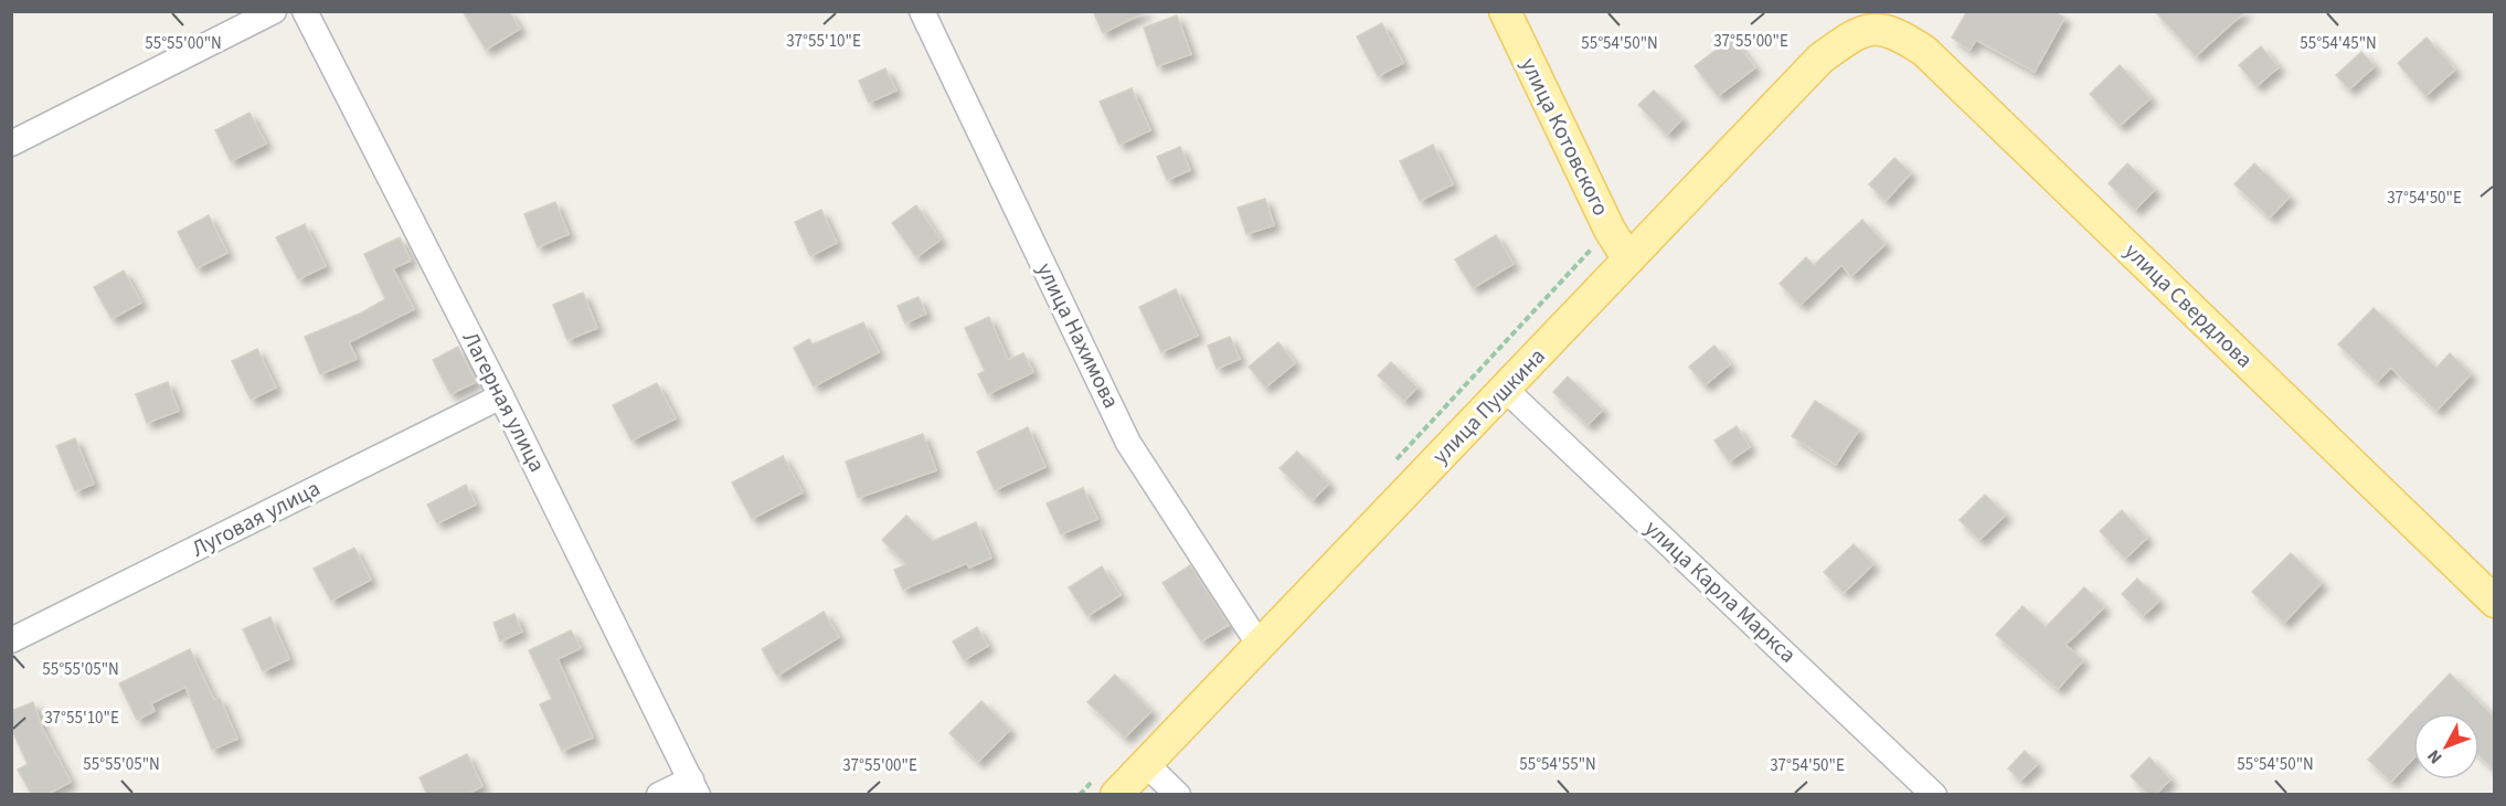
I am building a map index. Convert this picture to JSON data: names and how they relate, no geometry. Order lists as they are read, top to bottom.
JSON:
{
  "streets": {
    "main road": ["улица Котовского", "улица Свердлова", "улица Пушкина"],
    "street": [
      "улица Нахимова",
      "Лагерная улица",
      "Луговая улица",
      "улица Карла Маркса"
    ]
  },
  "crossings": [
    ["улица Котовского", "улица Пушкина"],
    ["улица Свердлова", "улица Пушкина"],
    ["улица Нахимова", "улица Пушкина"],
    ["Лагерная улица", "Луговая улица"],
    ["улица Пушкина", "улица Карла Маркса"]
  ],
  "north": "bottom left",
  "coordinates": [
    "37°55'10\"E",
    "37°55'00\"E",
    "55°55'00\"N",
    "55°54'50\"N",
    "55°54'45\"N",
    "37°54'50\"E",
    "55°55'05\"N",
    "55°54'55\"N"
  ]
}
